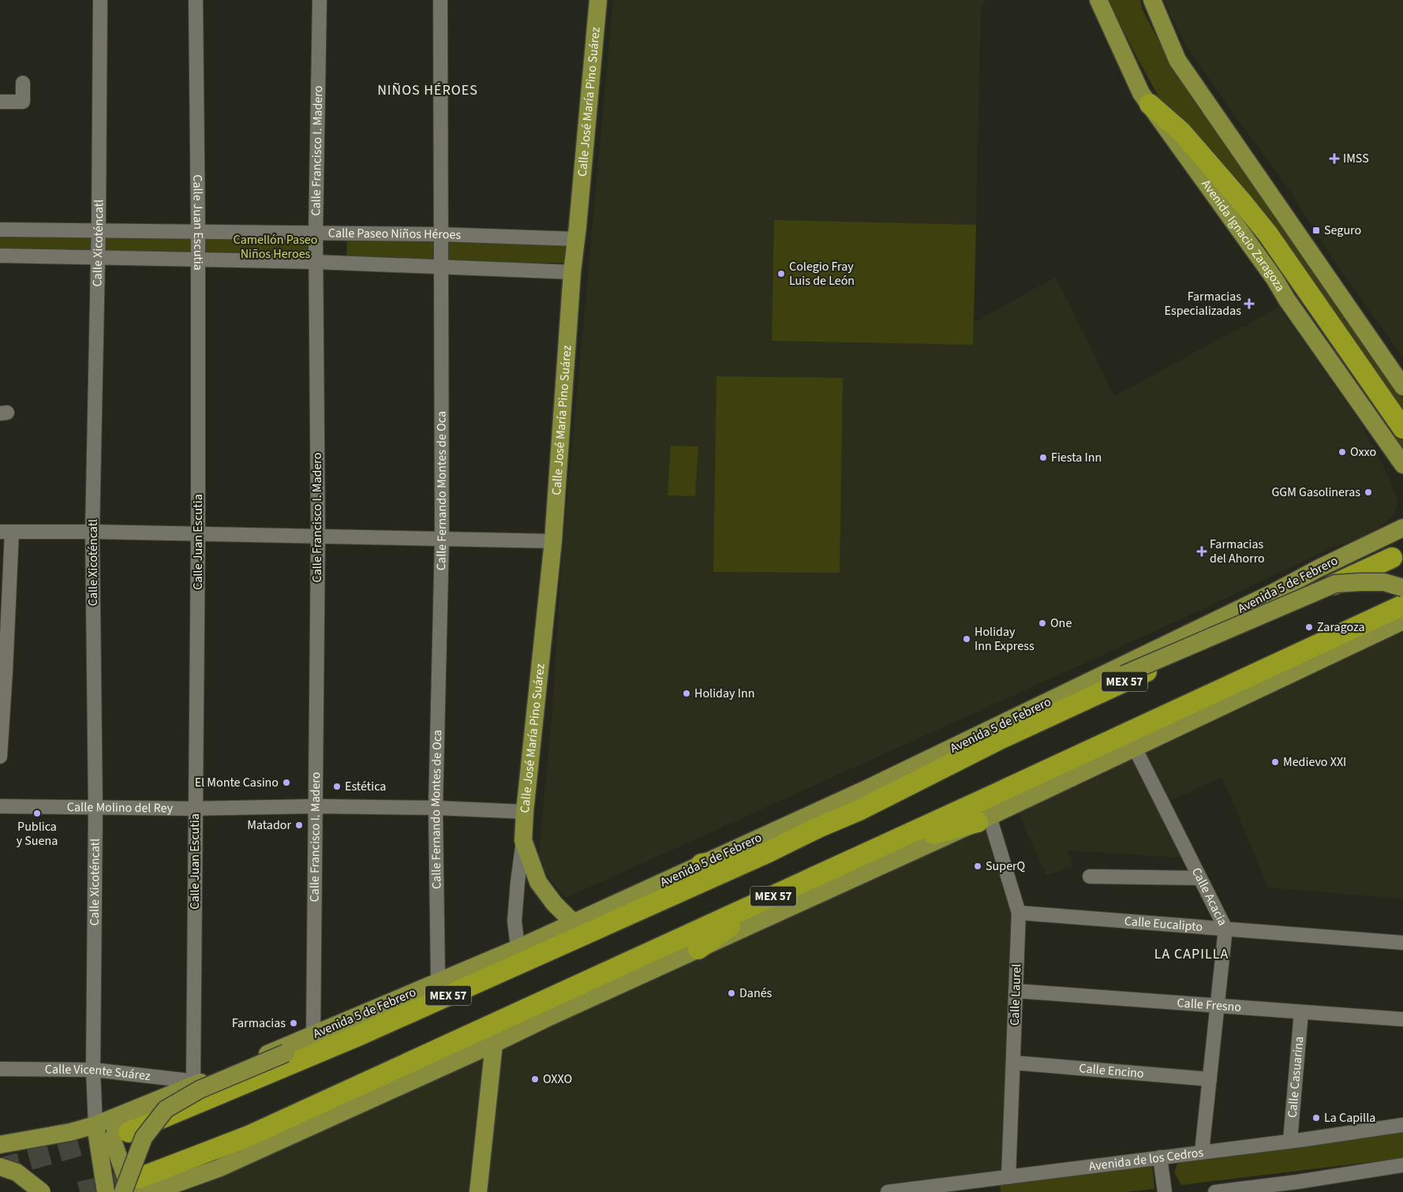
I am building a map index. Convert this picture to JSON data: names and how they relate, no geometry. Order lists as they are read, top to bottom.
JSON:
{
  "streets": {
    "highway": ["Avenida 5 de Febrero", "MEX 57"],
    "main road": ["Calle José María Pino Suárez", "Avenida Ignacio Zaragoza"],
    "street": [
      "Calle Francisco I. Madero",
      "Calle Juan Escutia",
      "Calle Paseo Niños Héroes",
      "Calle Xicoténcatl",
      "Calle Fernando Montes de Oca",
      "Calle Molino del Rey",
      "Calle Acacia",
      "Calle Eucalipto",
      "Calle Laurel",
      "Calle Fresno",
      "Calle Encino",
      "Calle Vicente Suárez",
      "Calle Casuarina",
      "Avenida de los Cedros"
    ]
  },
  "crossings": [
    ["Calle José María Pino Suárez", "Calle Paseo Niños Héroes"],
    ["Calle José María Pino Suárez", "Avenida 5 de Febrero"],
    ["Calle José María Pino Suárez", "Calle Molino del Rey"],
    ["Calle Francisco I. Madero", "Calle Paseo Niños Héroes"],
    ["Calle Francisco I. Madero", "Avenida 5 de Febrero"],
    ["Calle Francisco I. Madero", "Calle Molino del Rey"],
    ["Calle Juan Escutia", "Calle Paseo Niños Héroes"],
    ["Calle Juan Escutia", "Avenida 5 de Febrero"],
    ["Calle Juan Escutia", "Calle Molino del Rey"],
    ["Calle Juan Escutia", "Calle Vicente Suárez"],
    ["Calle Paseo Niños Héroes", "Calle Xicoténcatl"],
    ["Calle Paseo Niños Héroes", "Calle Fernando Montes de Oca"],
    ["Calle Xicoténcatl", "Avenida 5 de Febrero"],
    ["Calle Xicoténcatl", "Calle Molino del Rey"],
    ["Calle Xicoténcatl", "Calle Vicente Suárez"],
    ["Calle Fernando Montes de Oca", "Avenida 5 de Febrero"],
    ["Calle Fernando Montes de Oca", "Calle Molino del Rey"],
    ["Avenida 5 de Febrero", "Calle Vicente Suárez"],
    ["Calle Acacia", "Calle Eucalipto"],
    ["Calle Acacia", "Calle Fresno"],
    ["Calle Acacia", "Calle Encino"],
    ["Calle Acacia", "Avenida de los Cedros"],
    ["Calle Eucalipto", "Calle Laurel"],
    ["Calle Laurel", "Calle Fresno"],
    ["Calle Laurel", "Calle Encino"],
    ["Calle Laurel", "Avenida de los Cedros"],
    ["Calle Fresno", "Calle Casuarina"],
    ["Calle Casuarina", "Avenida de los Cedros"]
  ],
  "districts": ["NIÑOS HÉROES", "LA CAPILLA"],
  "parks": ["Camellón Paseo Niños Heroes"],
  "places": {
    "health": ["IMSS", "Farmacias Especializadas", "Farmacias del Ahorro"],
    "transit": ["Seguro"],
    "other": [
      "Colegio Fray Luis de León",
      "Oxxo",
      "Fiesta Inn",
      "GGM Gasolineras",
      "One",
      "Zaragoza",
      "Holiday Inn Express",
      "Holiday Inn",
      "Medievo XXI",
      "El Monte Casino",
      "Estética",
      "Publica y Suena",
      "Matador",
      "SuperQ",
      "Danés",
      "Farmacias",
      "OXXO",
      "La Capilla"
    ]
  }
}
